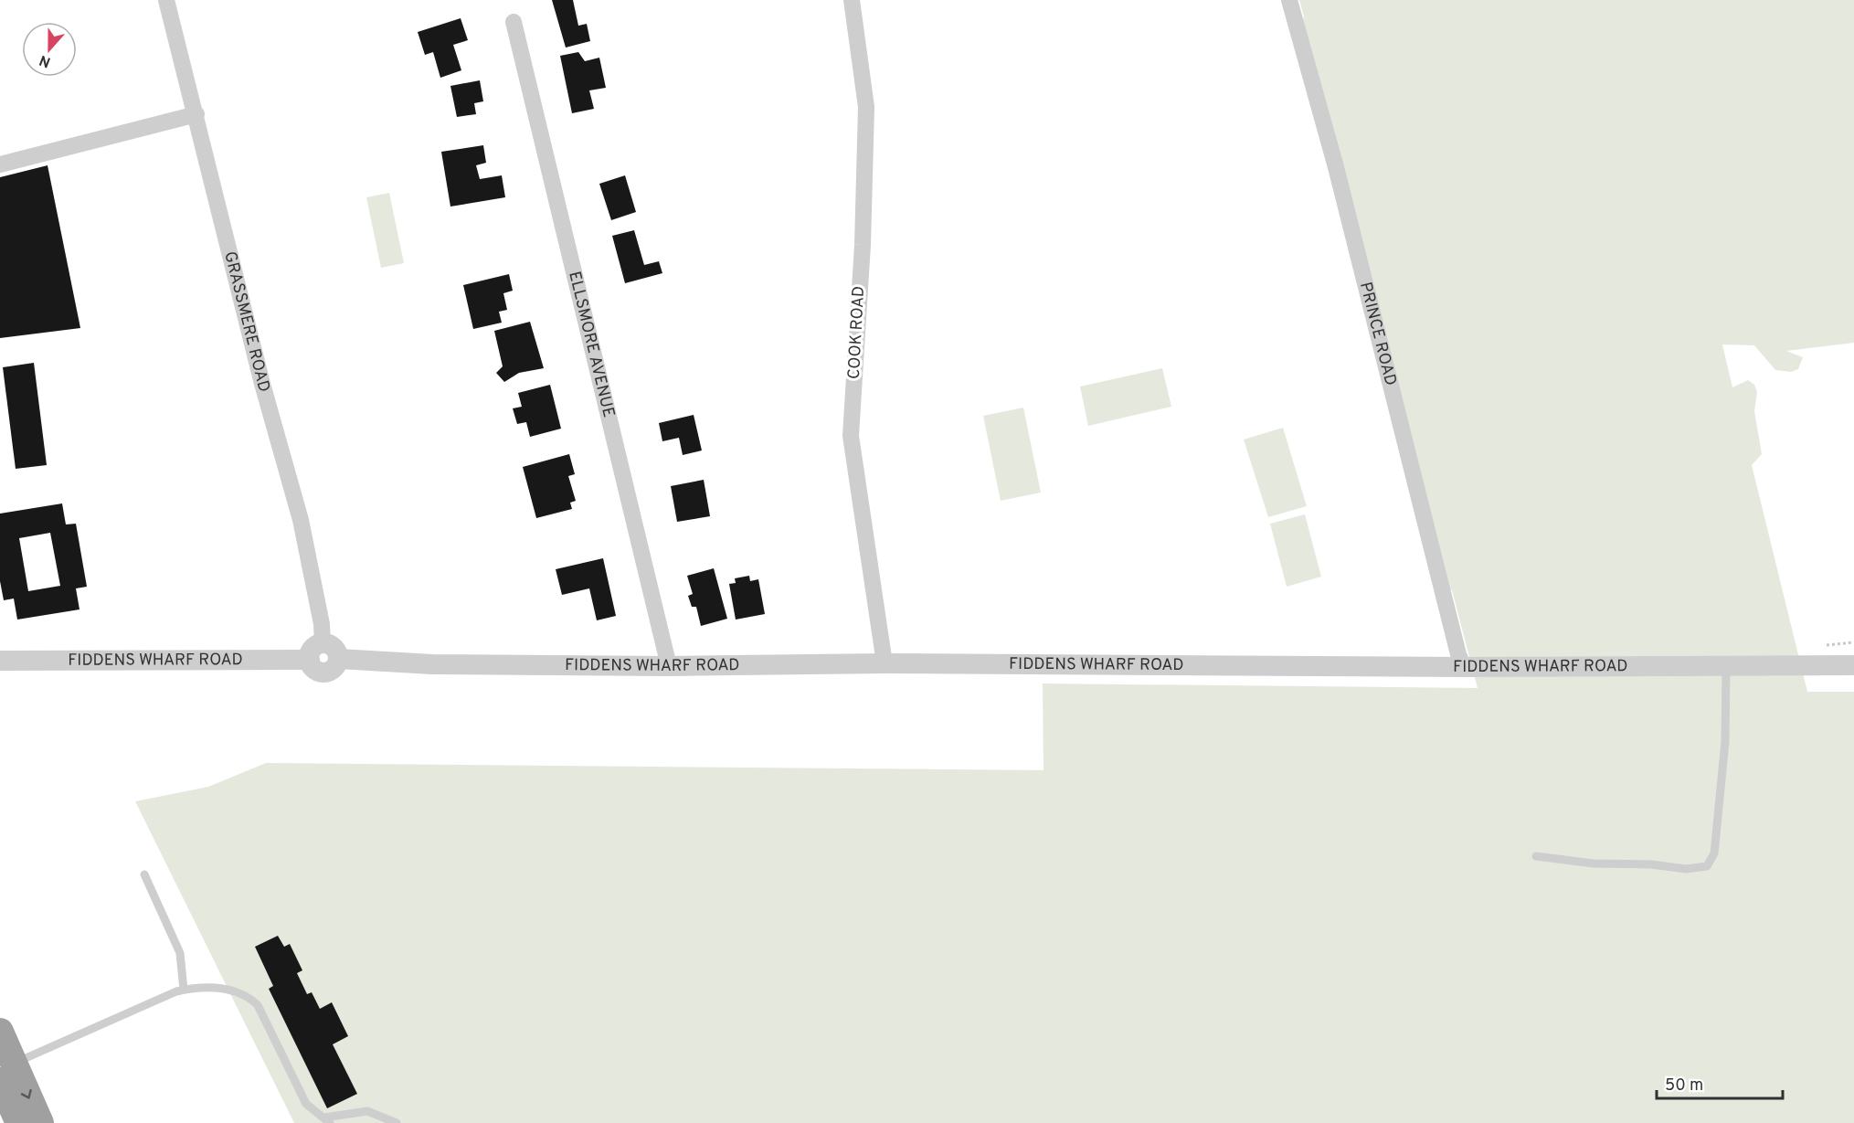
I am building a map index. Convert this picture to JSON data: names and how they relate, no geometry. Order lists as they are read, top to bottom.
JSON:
{
  "streets": {
    "street": [
      "GRASSMERE ROAD",
      "COOK ROAD",
      "PRINCE ROAD",
      "ELLSMORE AVENUE",
      "FIDDENS WHARF ROAD"
    ]
  },
  "crossings": [
    ["GRASSMERE ROAD", "FIDDENS WHARF ROAD"],
    ["COOK ROAD", "FIDDENS WHARF ROAD"],
    ["PRINCE ROAD", "FIDDENS WHARF ROAD"],
    ["ELLSMORE AVENUE", "FIDDENS WHARF ROAD"]
  ],
  "scale_bar": "50 m",
  "north": "bottom"
}
